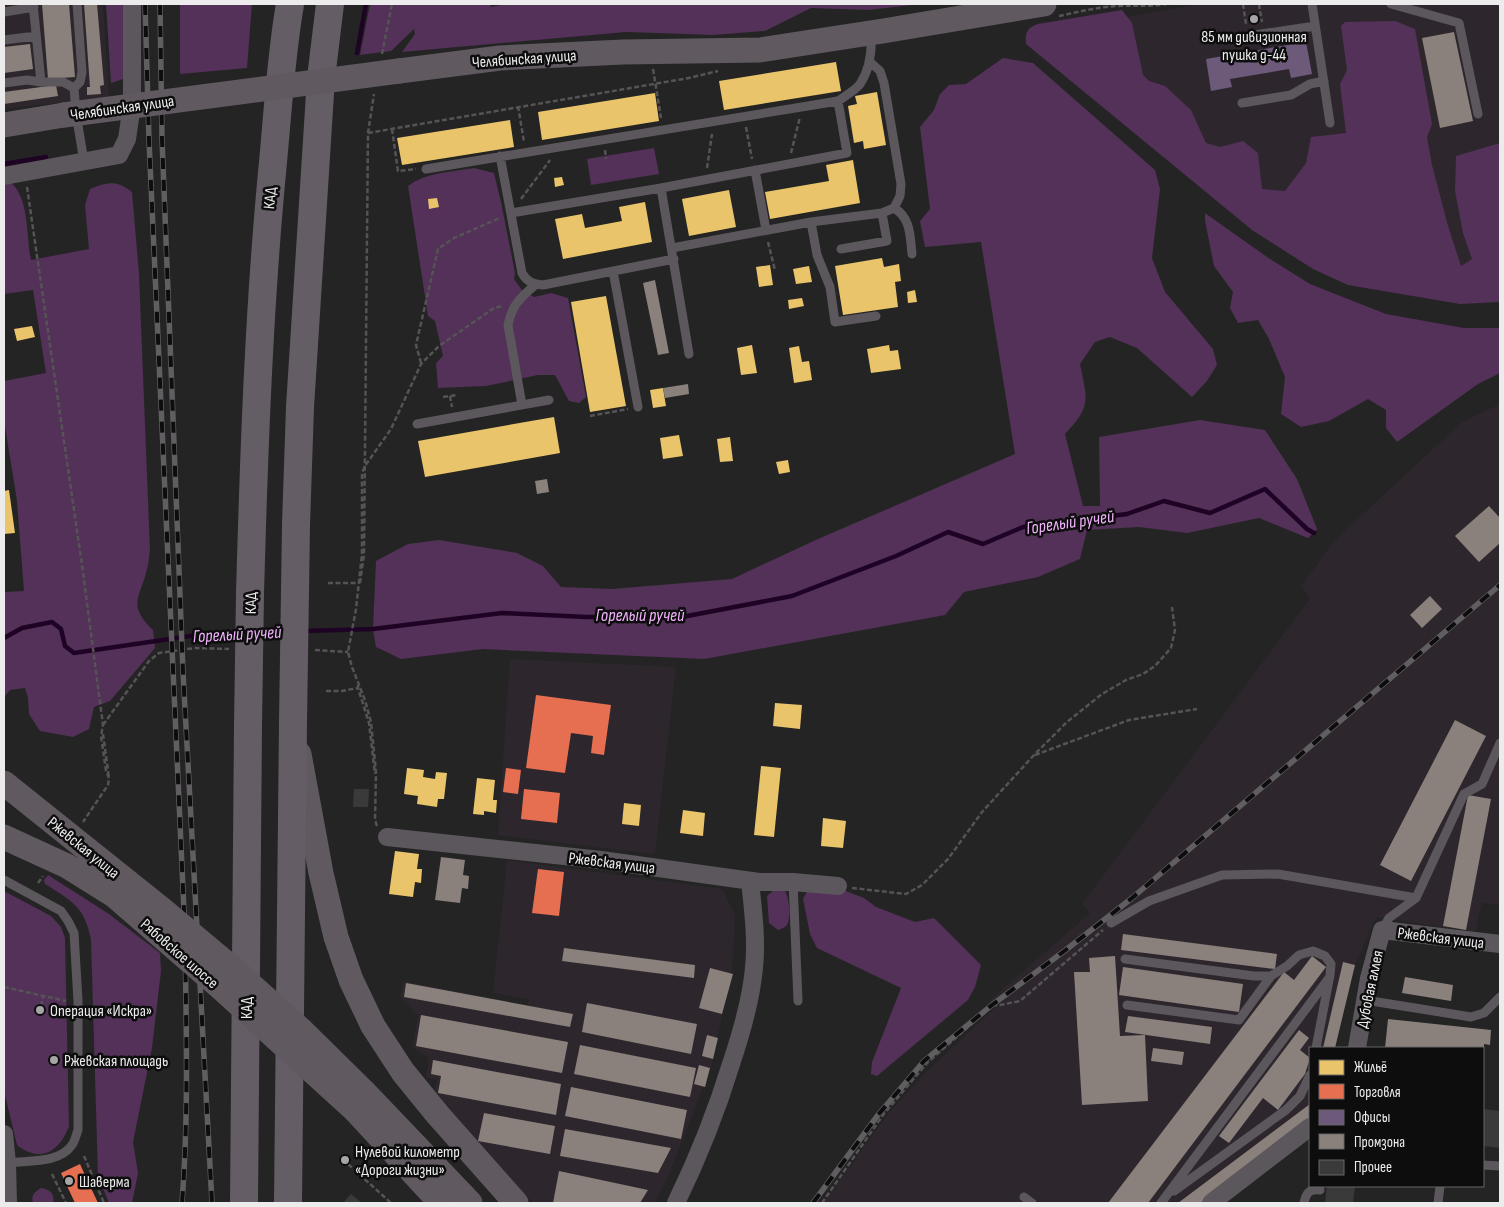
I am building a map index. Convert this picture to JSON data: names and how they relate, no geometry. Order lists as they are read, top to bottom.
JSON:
{
  "streets": {
    "highway": ["КАД"],
    "main road": ["Челябинская улица", "Ржевская улица", "Рябовское шоссе"],
    "street": ["Дубовая аллея"]
  },
  "crossings": [
    ["Ржевская улица", "Рябовское шоссе"],
    ["Ржевская улица", "Дубовая аллея"]
  ],
  "water": ["Горелый ручей"],
  "places": [
    "85 мм дивизионная пушка д-44",
    "Операция «Искра»",
    "Ржевская площадь",
    "Нулевой километр «Дороги жизни»",
    "Шаверма"
  ],
  "legend": [
    "Жильё",
    "Торговля",
    "Офисы",
    "Промзона",
    "Прочее"
  ]
}
